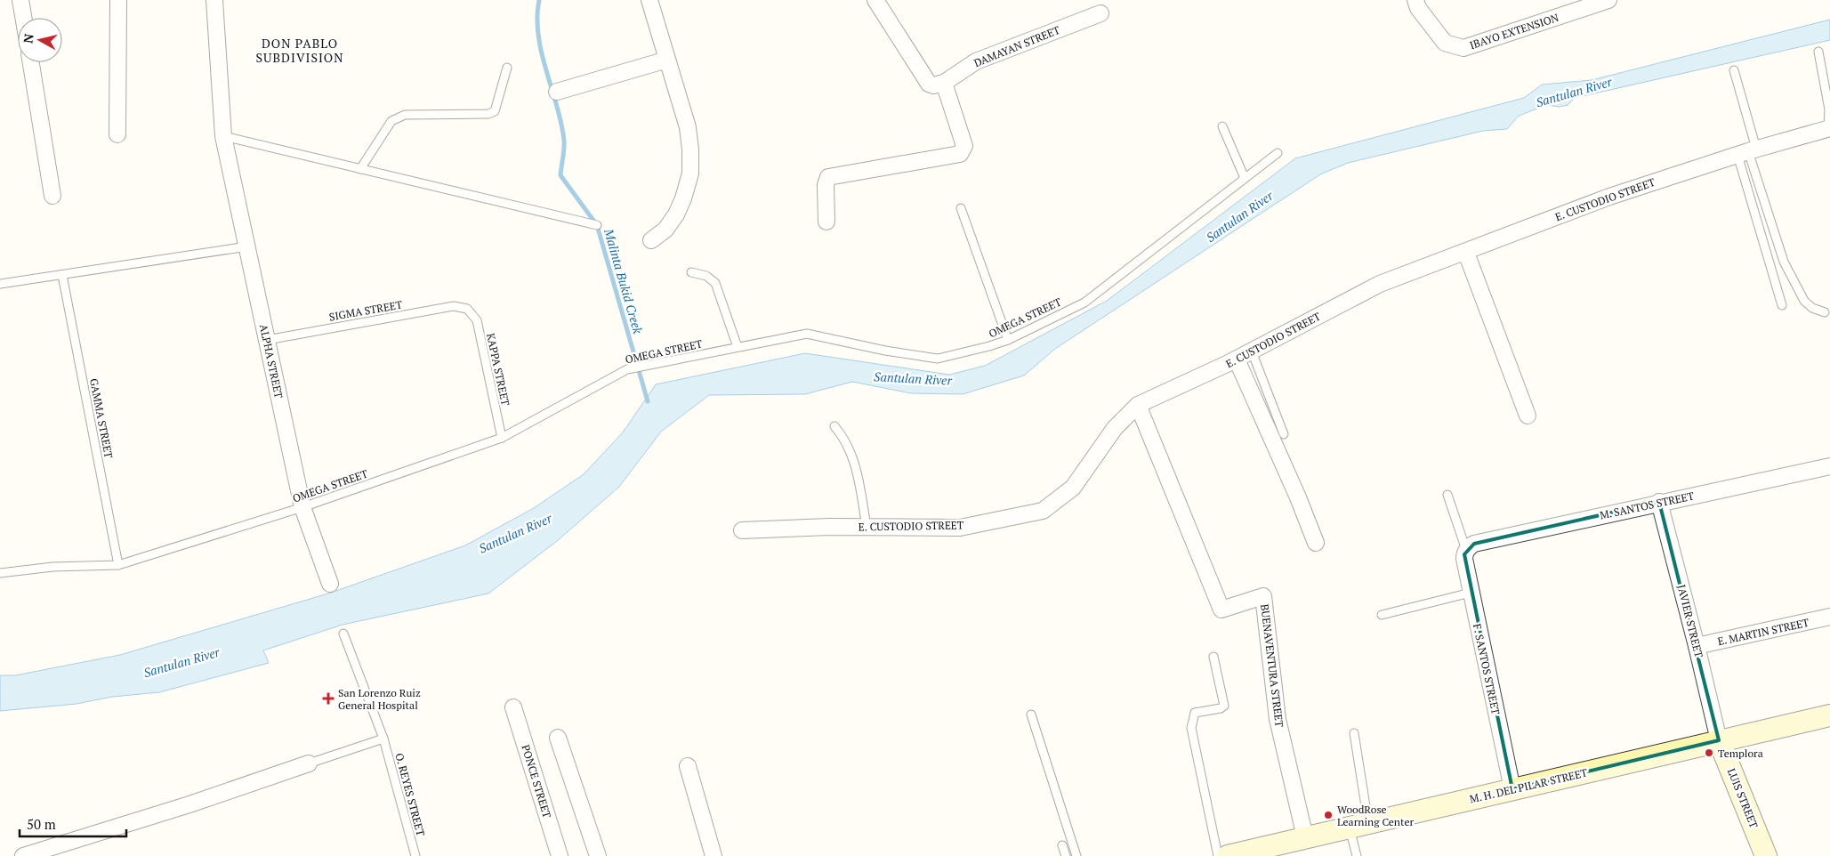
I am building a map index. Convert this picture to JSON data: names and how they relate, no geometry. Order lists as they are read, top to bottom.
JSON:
{
  "streets": {
    "main road": ["M. H. DEL PILAR STREET", "LUIS STREET"],
    "street": [
      "IBAYO EXTENSION",
      "DAMAYAN STREET",
      "E. CUSTODIO STREET",
      "ALPHA STREET",
      "M. SANTOS STREET",
      "JAVIER STREET",
      "E. MARTIN STREET",
      "BUENAVENTURA STREET",
      "F. SANTOS STREET",
      "PONCE STREET"
    ],
    "lane": [
      "SIGMA STREET",
      "OMEGA STREET",
      "KAPPA STREET",
      "GAMMA STREET",
      "O. REYES STREET"
    ]
  },
  "crossings": [
    ["E. CUSTODIO STREET", "BUENAVENTURA STREET"],
    ["SIGMA STREET", "ALPHA STREET"],
    ["SIGMA STREET", "KAPPA STREET"],
    ["OMEGA STREET", "ALPHA STREET"],
    ["OMEGA STREET", "KAPPA STREET"],
    ["OMEGA STREET", "GAMMA STREET"],
    ["M. SANTOS STREET", "JAVIER STREET"],
    ["M. SANTOS STREET", "F. SANTOS STREET"],
    ["JAVIER STREET", "E. MARTIN STREET"],
    ["JAVIER STREET", "M. H. DEL PILAR STREET"],
    ["JAVIER STREET", "LUIS STREET"],
    ["BUENAVENTURA STREET", "M. H. DEL PILAR STREET"],
    ["F. SANTOS STREET", "M. H. DEL PILAR STREET"],
    ["M. H. DEL PILAR STREET", "LUIS STREET"]
  ],
  "districts": ["DON PABLO SUBDIVISION"],
  "water": ["Santulan River", "Malinta Bukid Creek"],
  "places": {
    "health": ["San Lorenzo Ruiz General Hospital"],
    "other": ["Templora", "WoodRose Learning Center"]
  },
  "scale_bar": "50 m",
  "north": "left"
}
